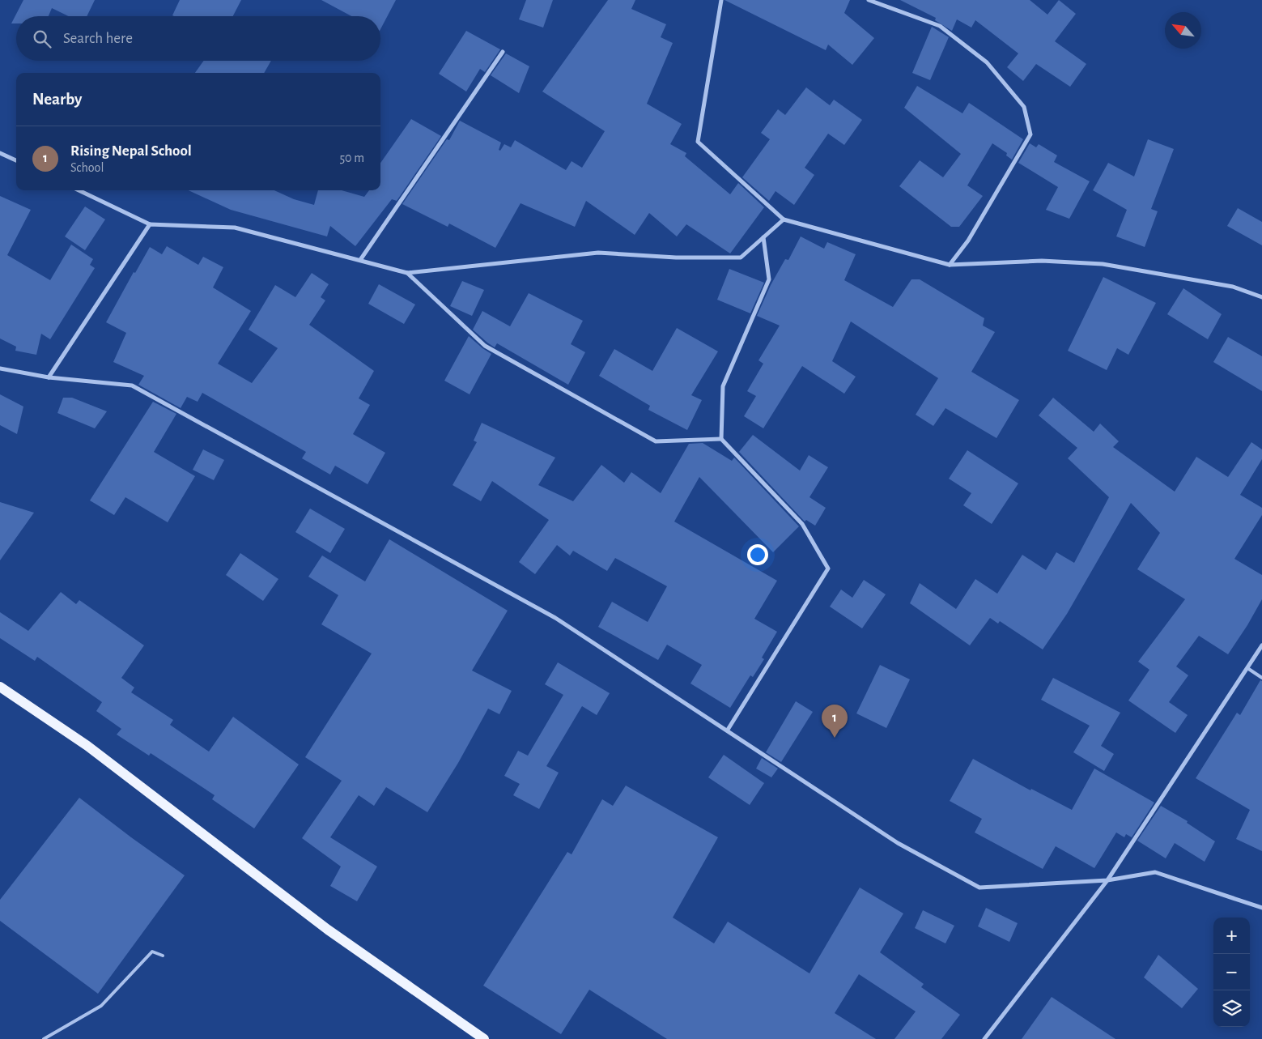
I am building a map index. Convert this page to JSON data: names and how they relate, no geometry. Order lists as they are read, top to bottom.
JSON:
{
  "north": "top left",
  "page": {
    "search": "Search here",
    "heading": "Nearby",
    "list": [
      {
        "mark": "1",
        "name": "Rising Nepal School",
        "note": "School",
        "value": "50 m"
      }
    ],
    "pins": "1",
    "map_buttons": ["+", "−"]
  }
}
